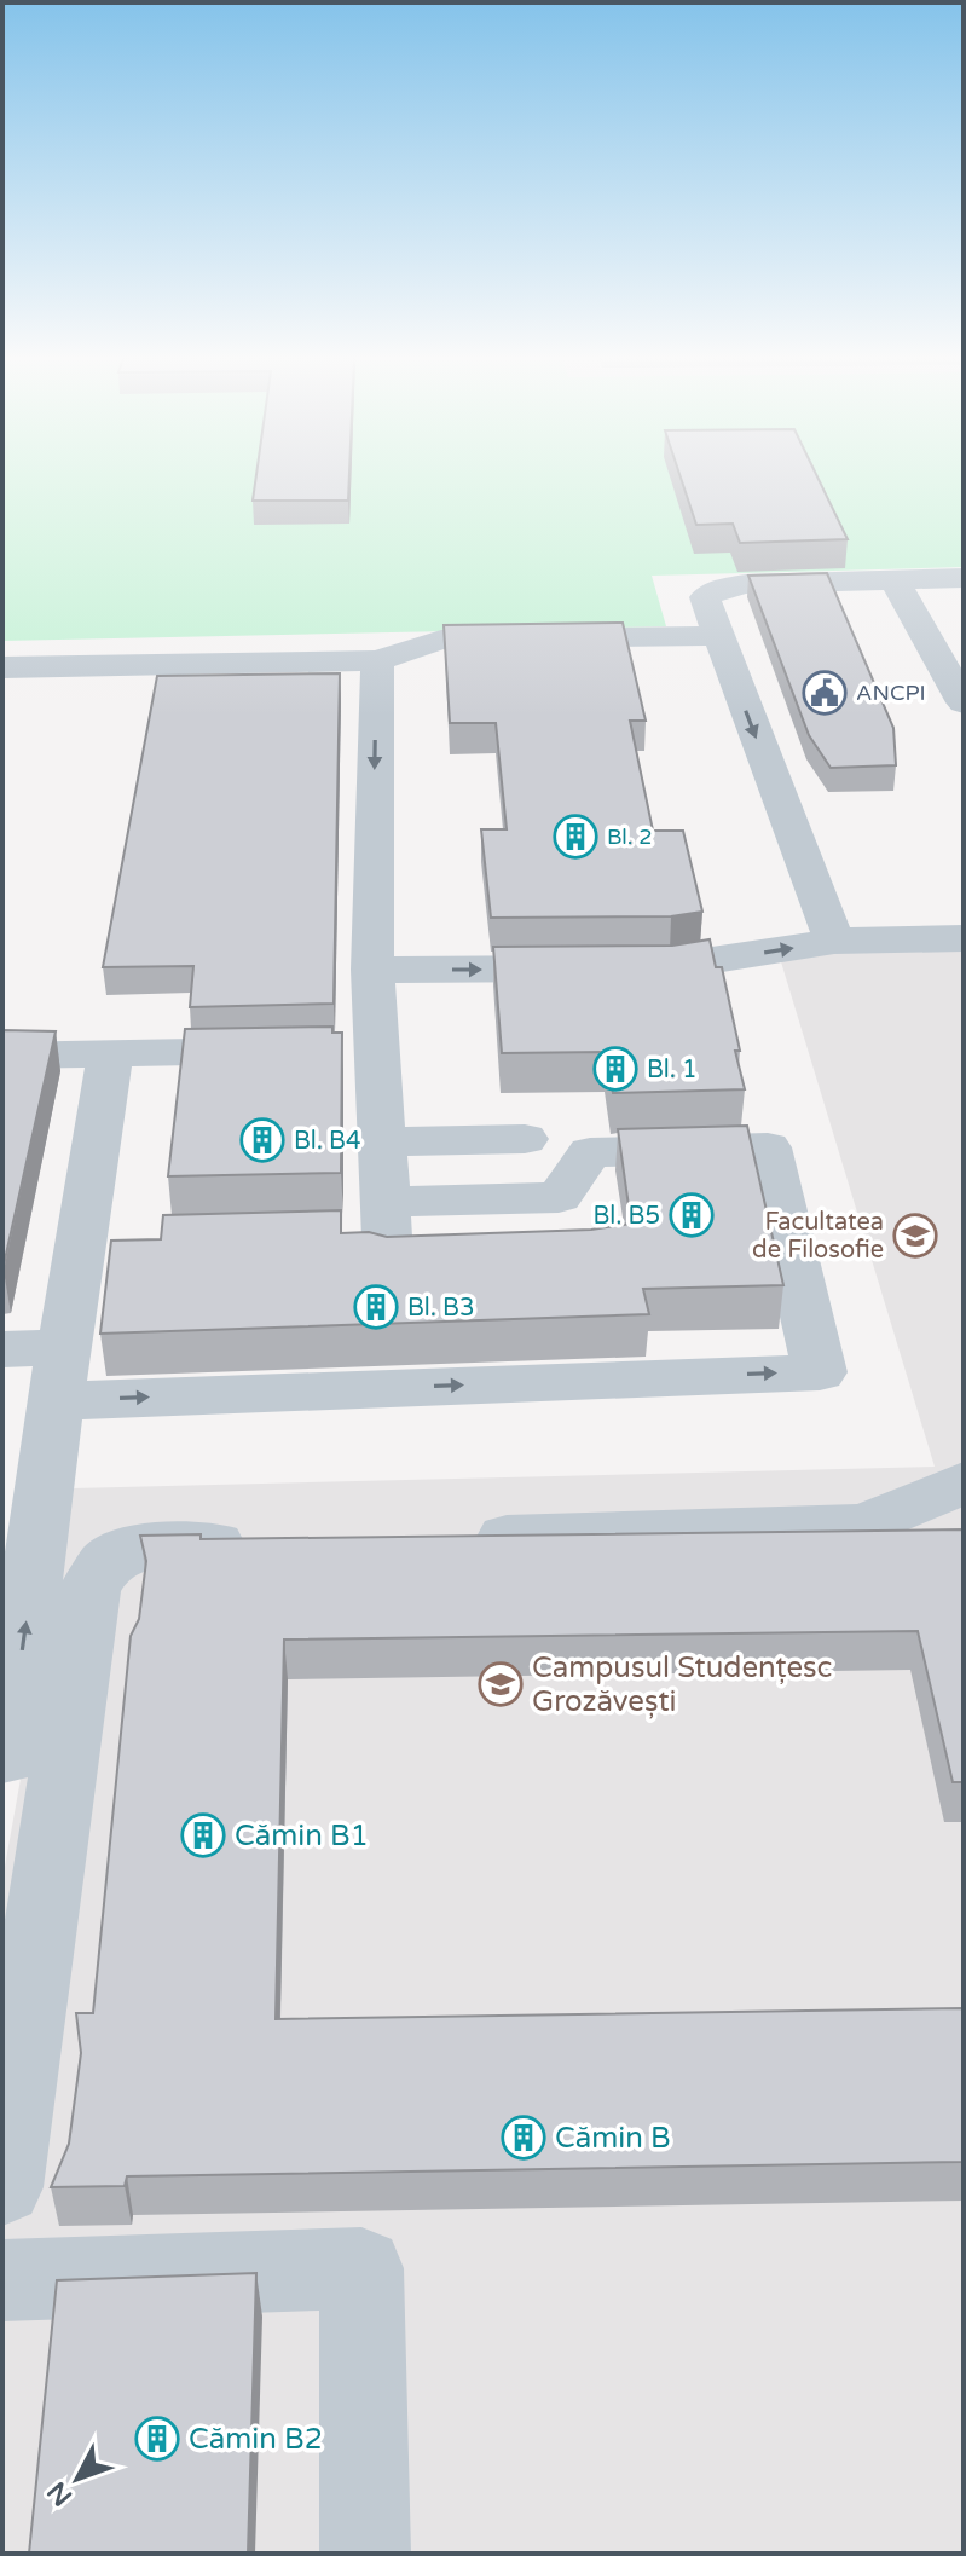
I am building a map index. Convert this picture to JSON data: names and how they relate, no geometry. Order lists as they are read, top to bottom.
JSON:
{
  "places": {
    "public building": ["ANCPI"],
    "building": [
      "Bl. 2",
      "Bl. 1",
      "Bl. B4",
      "Bl. B5",
      "Bl. B3",
      "Cămin B1",
      "Cămin B",
      "Cămin B2"
    ],
    "school or university": ["Facultatea de Filosofie", "Campusul Studențesc Grozăvești"]
  },
  "north": "bottom left"
}
